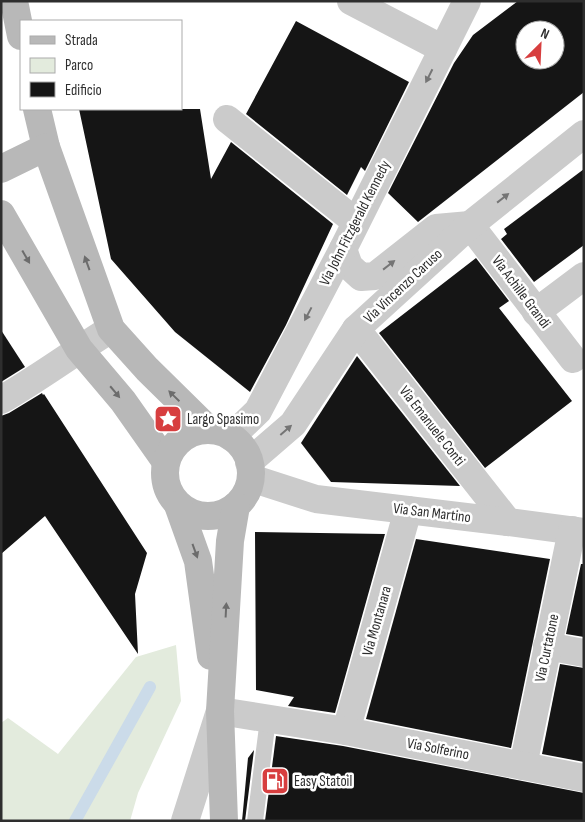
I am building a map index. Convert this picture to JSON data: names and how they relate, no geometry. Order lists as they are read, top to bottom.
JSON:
{
  "streets": {
    "street": [
      "Via John Fitzgerald Kennedy",
      "Via Vincenzo Caruso",
      "Via Achille Grandi",
      "Via Emanuele Conti",
      "Via San Martino",
      "Via Montanara",
      "Via Curtatone",
      "Via Solferino"
    ]
  },
  "crossings": [
    ["Via John Fitzgerald Kennedy", "Via Vincenzo Caruso"],
    ["Via John Fitzgerald Kennedy", "Via San Martino"],
    ["Via Vincenzo Caruso", "Via Achille Grandi"],
    ["Via Vincenzo Caruso", "Via Emanuele Conti"],
    ["Via Vincenzo Caruso", "Via San Martino"],
    ["Via Emanuele Conti", "Via San Martino"],
    ["Via San Martino", "Via Montanara"],
    ["Via San Martino", "Via Curtatone"],
    ["Via Montanara", "Via Solferino"],
    ["Via Curtatone", "Via Solferino"]
  ],
  "one_way": ["Via John Fitzgerald Kennedy", "Via Vincenzo Caruso"],
  "places": {
    "place": ["Largo Spasimo"],
    "fuel station": ["Easy Statoil"]
  },
  "legend": ["Strada", "Parco", "Edificio"],
  "north": "top right"
}
